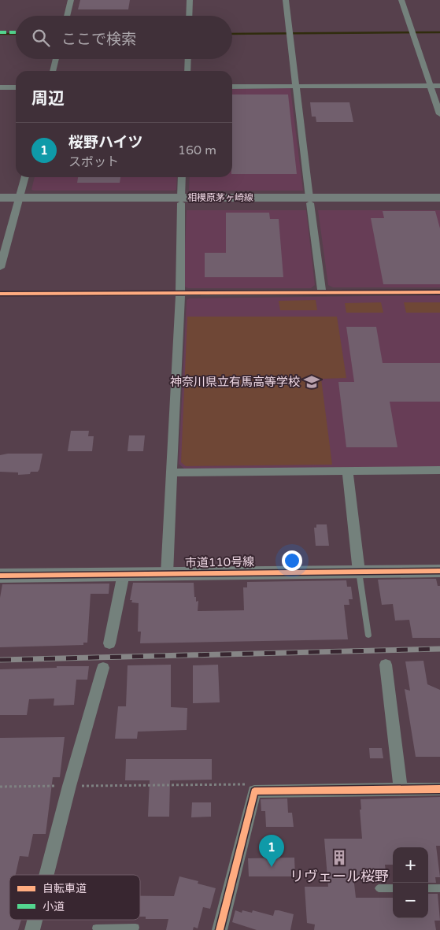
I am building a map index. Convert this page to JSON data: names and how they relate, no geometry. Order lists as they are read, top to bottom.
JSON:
{
  "streets": {
    "main road": ["相模原茅ヶ崎線"],
    "street": ["市道110号線"]
  },
  "places": {
    "school or university": ["神奈川県立有馬高等学校"],
    "building": ["リヴェール桜野"]
  },
  "legend": ["自転車道", "小道"],
  "page": {
    "search": "ここで検索",
    "heading": "周辺",
    "list": [
      {
        "mark": "1",
        "name": "桜野ハイツ",
        "note": "スポット",
        "value": "160 m"
      }
    ],
    "pins": "1",
    "map_buttons": ["+", "−"]
  }
}
